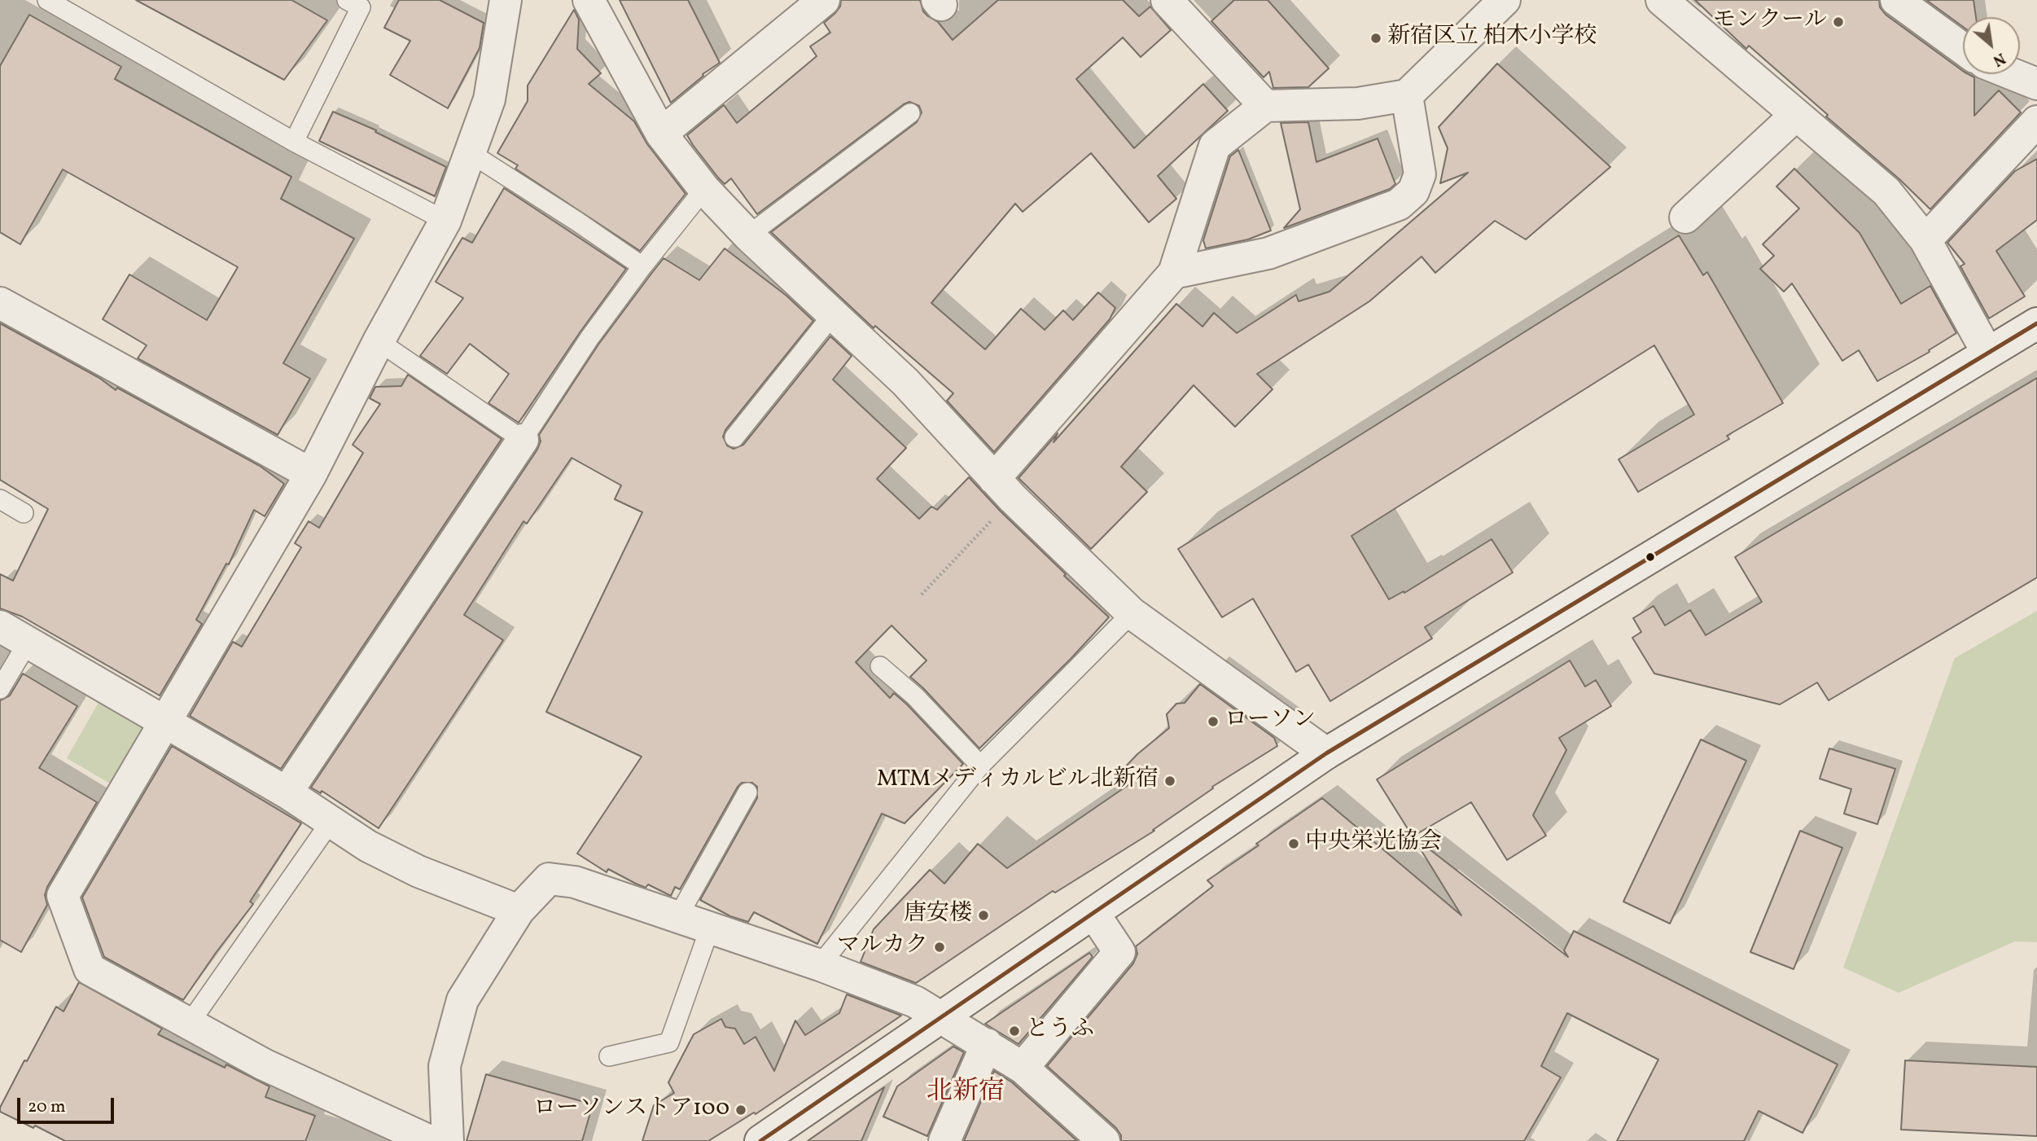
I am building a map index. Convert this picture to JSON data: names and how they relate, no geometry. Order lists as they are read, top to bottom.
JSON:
{
  "districts": ["北新宿"],
  "places": [
    "モンクール",
    "新宿区立 柏木小学校",
    "ローソン",
    "MTMメディカルビル北新宿",
    "中央栄光協会",
    "唐安楼",
    "マルカク",
    "とうふ",
    "ローソンストア100"
  ],
  "scale_bar": "20 m",
  "north": "bottom right"
}
